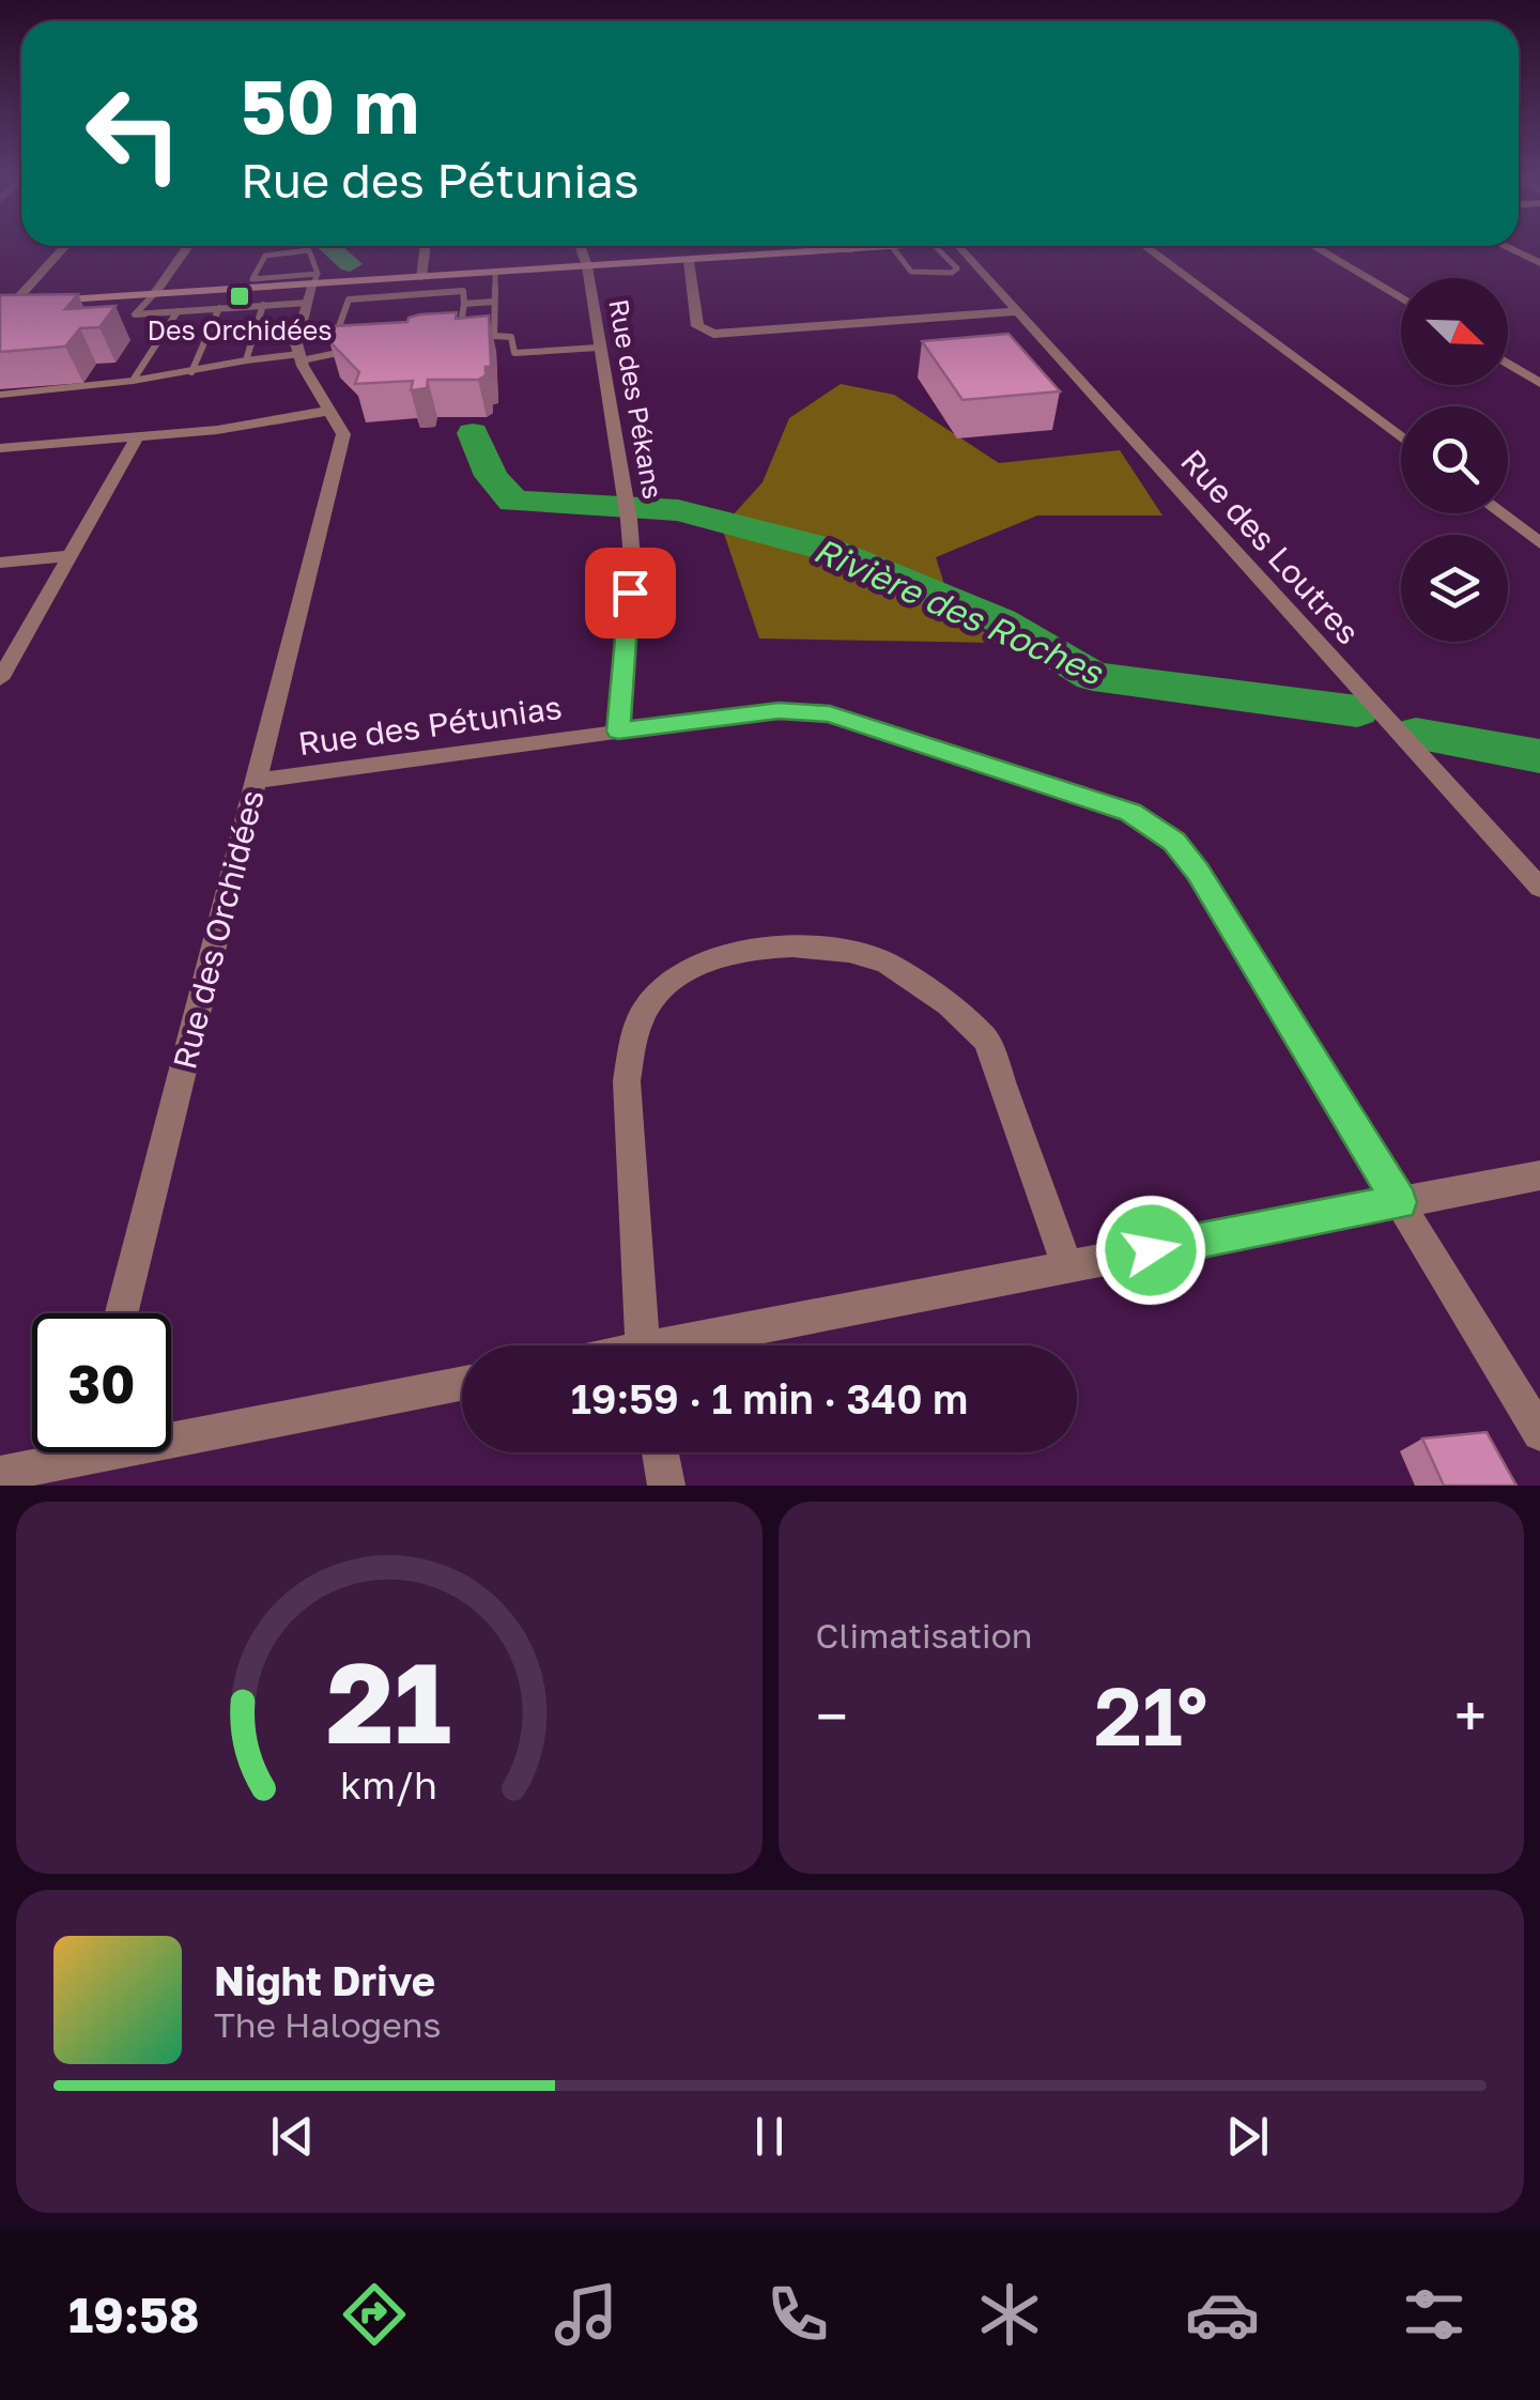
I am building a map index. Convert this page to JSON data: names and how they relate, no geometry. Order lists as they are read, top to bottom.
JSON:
{
  "streets": {
    "street": [
      "Rue des Pékans",
      "Rue des Loutres",
      "Rue des Pétunias",
      "Rue des Orchidées"
    ]
  },
  "crossings": [
    ["Rue des Pékans", "Rue des Pétunias"],
    ["Rue des Pétunias", "Rue des Orchidées"]
  ],
  "water": ["Rivière des Roches"],
  "places": {
    "transit": ["Des Orchidées"]
  },
  "north": "bottom right",
  "page": {
    "turn": ["50 m", "Rue des Pétunias"],
    "limit": "30",
    "trip": "19:59 · 1 min · 340 m",
    "tile": "Climatisation",
    "heat": ["−", "21°", "+"],
    "song": ["Night Drive", "The Halogens"],
    "tabs": "19:58",
    "gauge": ["21", "km/h"]
  }
}
